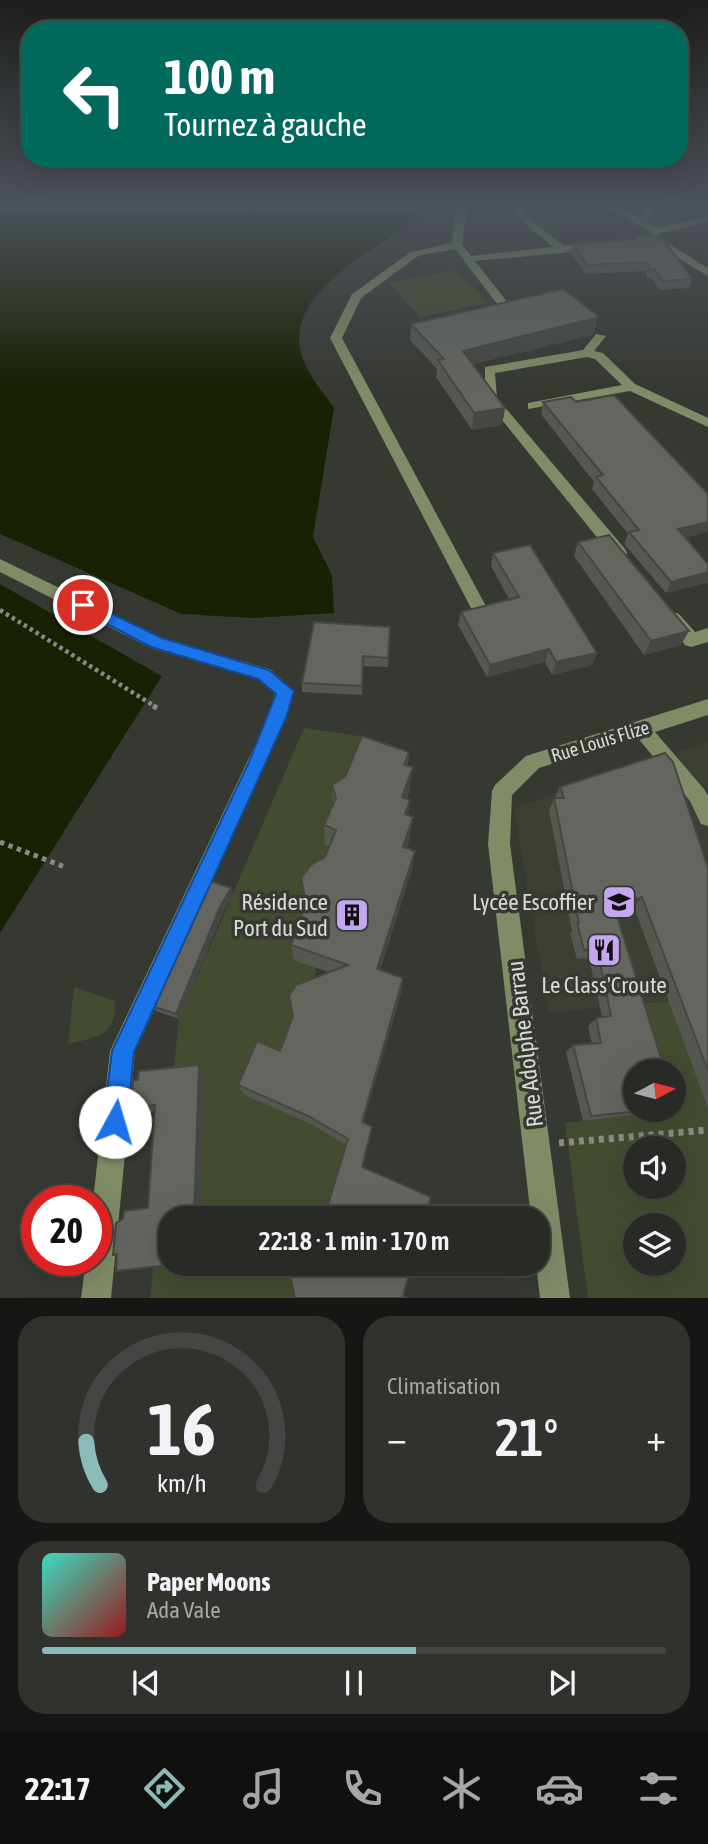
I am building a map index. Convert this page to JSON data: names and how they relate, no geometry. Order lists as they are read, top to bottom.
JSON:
{
  "streets": {
    "street": ["Rue Louis Flize", "Rue Adolphe Barrau"]
  },
  "crossings": [
    ["Rue Louis Flize", "Rue Adolphe Barrau"]
  ],
  "places": {
    "school or university": ["Lycée Escoffier"],
    "building": ["Résidence Port du Sud"],
    "restaurant": ["Le Class'Croute"]
  },
  "north": "right",
  "page": {
    "turn": ["100 m", "Tournez à gauche"],
    "limit": "20",
    "trip": "22:18 · 1 min · 170 m",
    "tile": "Climatisation",
    "heat": ["−", "21°", "+"],
    "song": ["Paper Moons", "Ada Vale"],
    "tabs": "22:17",
    "gauge": ["16", "km/h"]
  }
}
